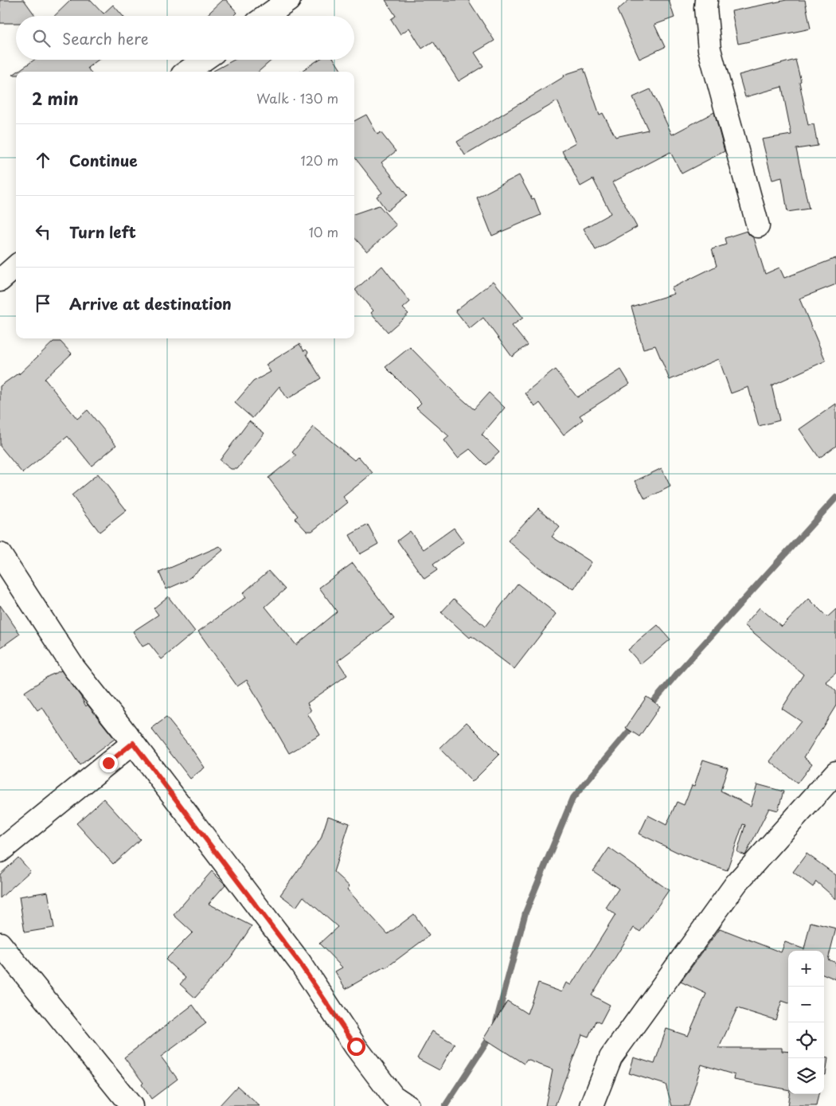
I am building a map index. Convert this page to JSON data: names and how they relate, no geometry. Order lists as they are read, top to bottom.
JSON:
{
  "page": {
    "search": "Search here",
    "heading": ["2 min", "Walk · 130 m"],
    "list": [
      ["Continue", "120 m"],
      ["Turn left", "10 m"],
      "Arrive at destination"
    ],
    "map_buttons": ["+", "−"]
  }
}
